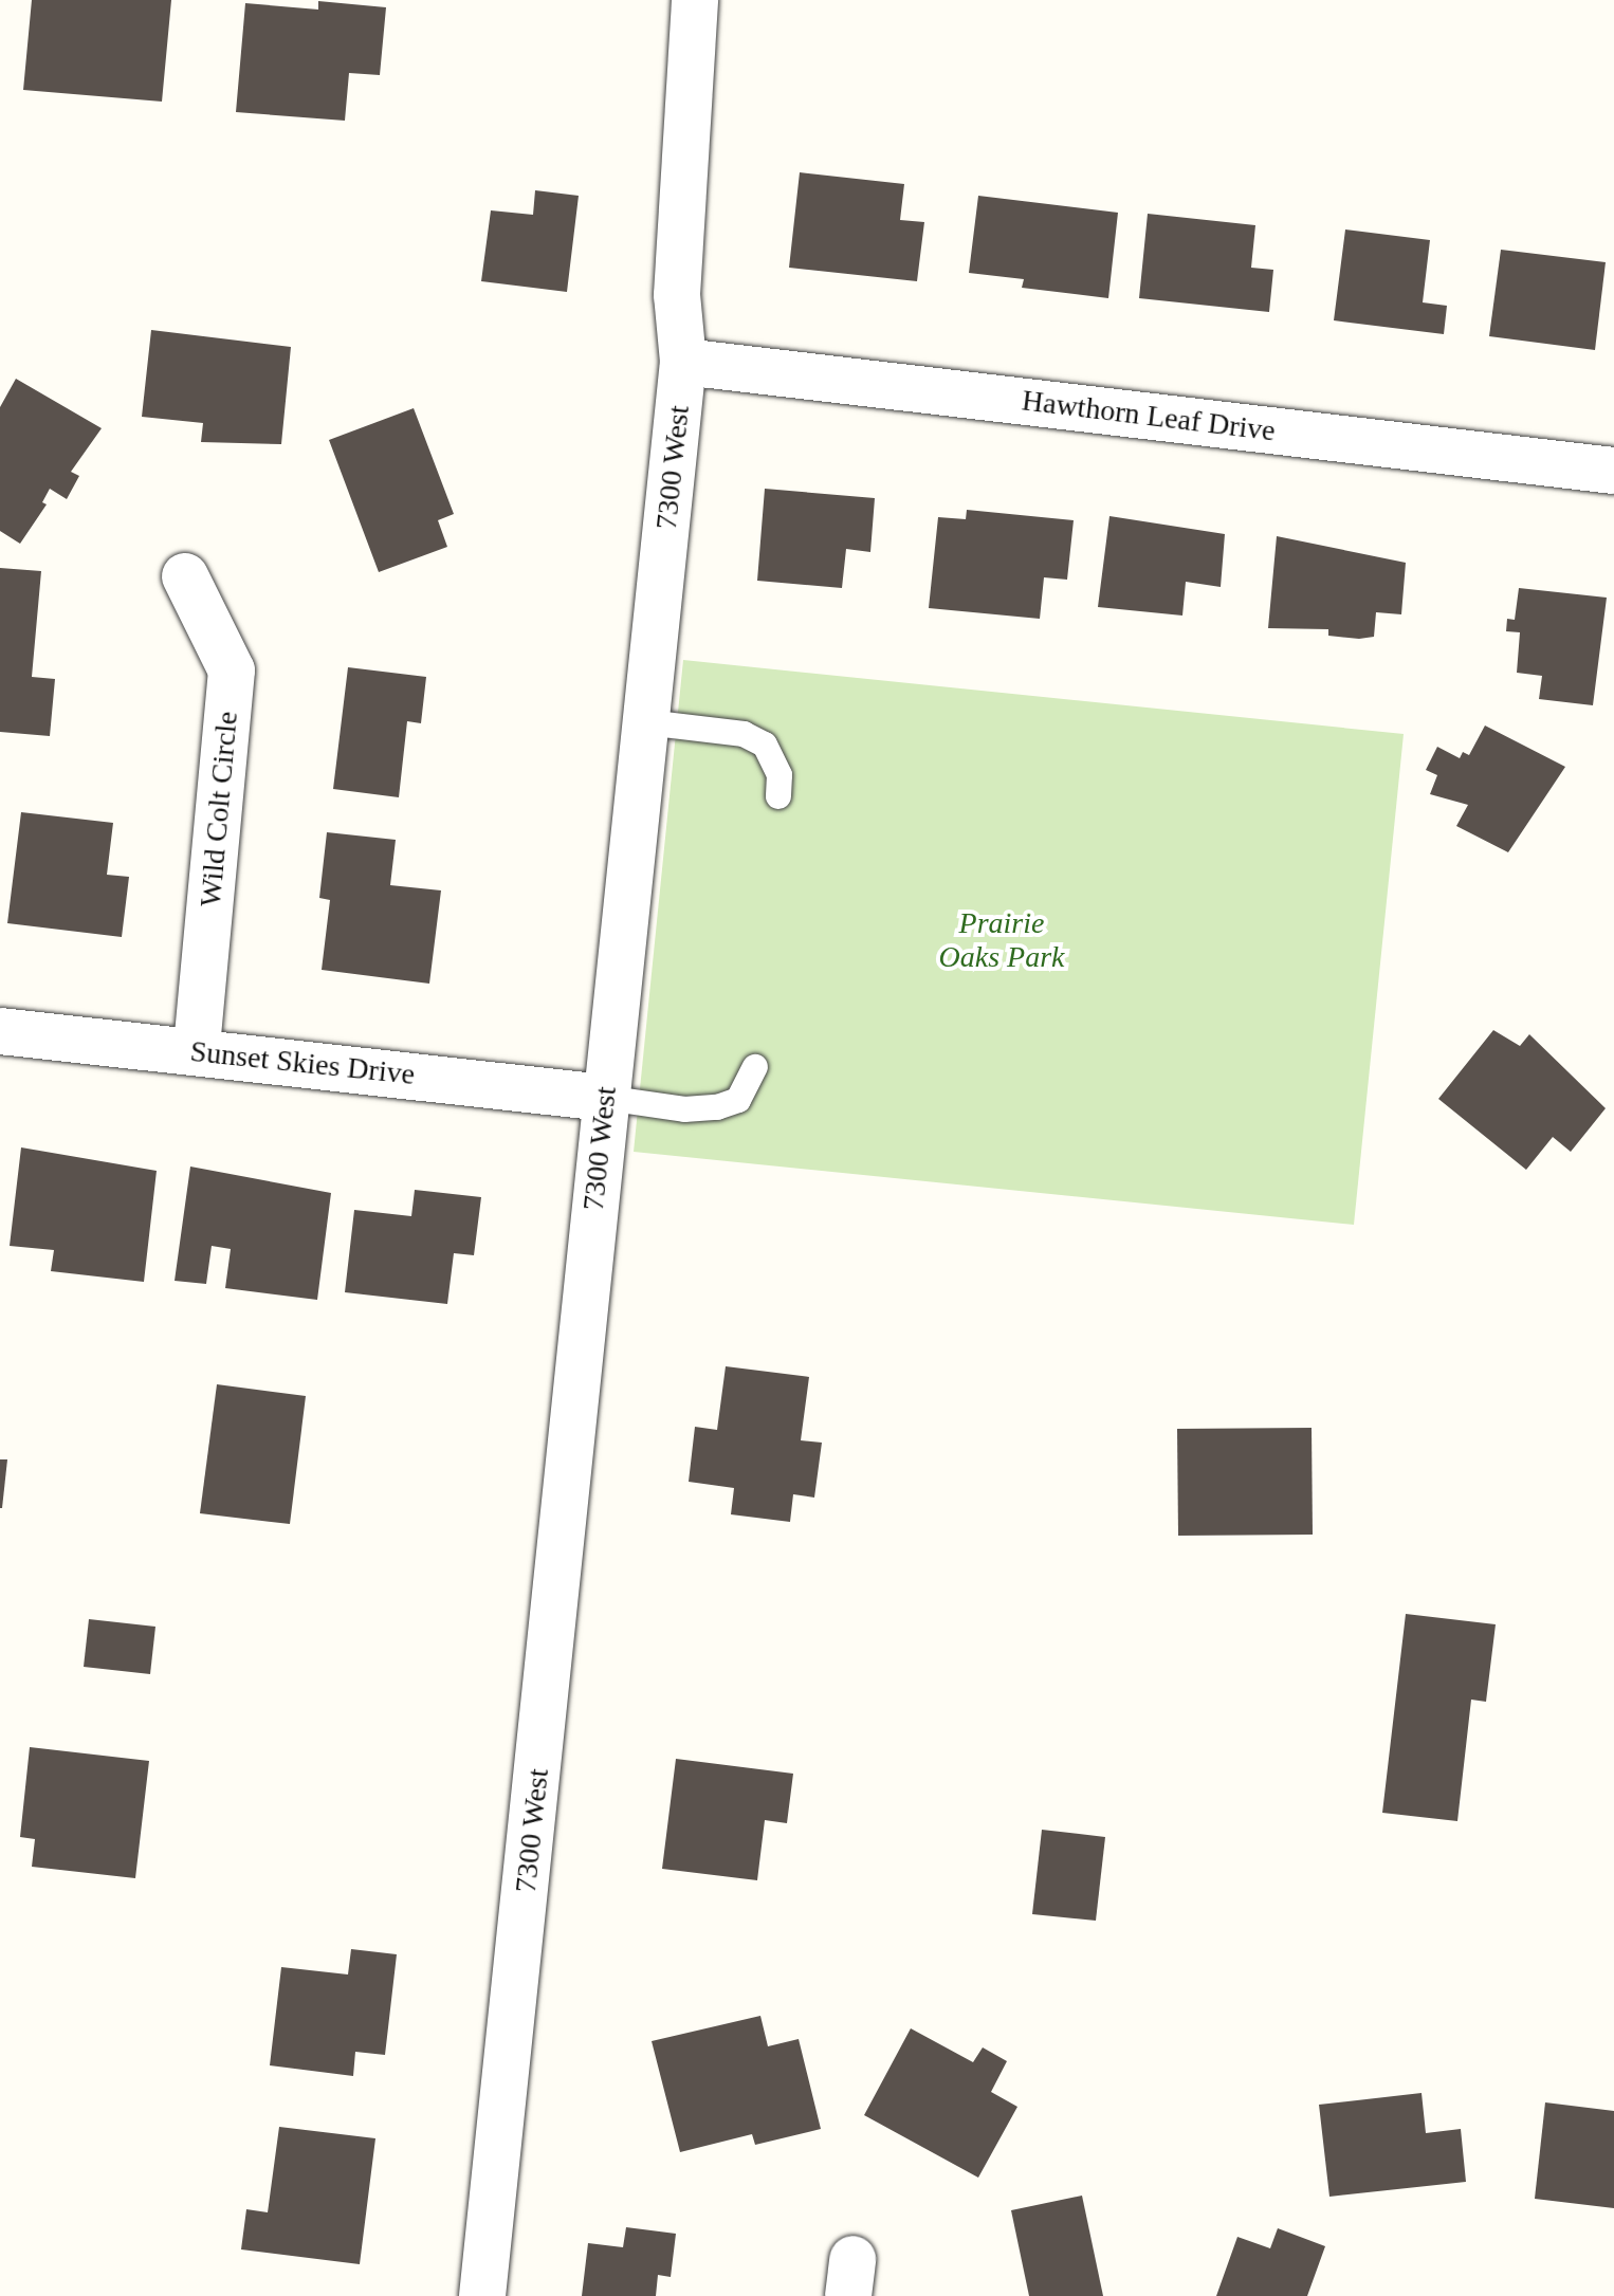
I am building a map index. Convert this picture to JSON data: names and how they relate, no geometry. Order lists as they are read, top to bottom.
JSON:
{
  "streets": {
    "street": [
      "Hawthorn Leaf Drive",
      "7300 West",
      "Wild Colt Circle",
      "Sunset Skies Drive"
    ]
  },
  "crossings": [
    ["Hawthorn Leaf Drive", "7300 West"],
    ["7300 West", "Sunset Skies Drive"],
    ["Wild Colt Circle", "Sunset Skies Drive"]
  ],
  "parks": ["Prairie Oaks Park"]
}
